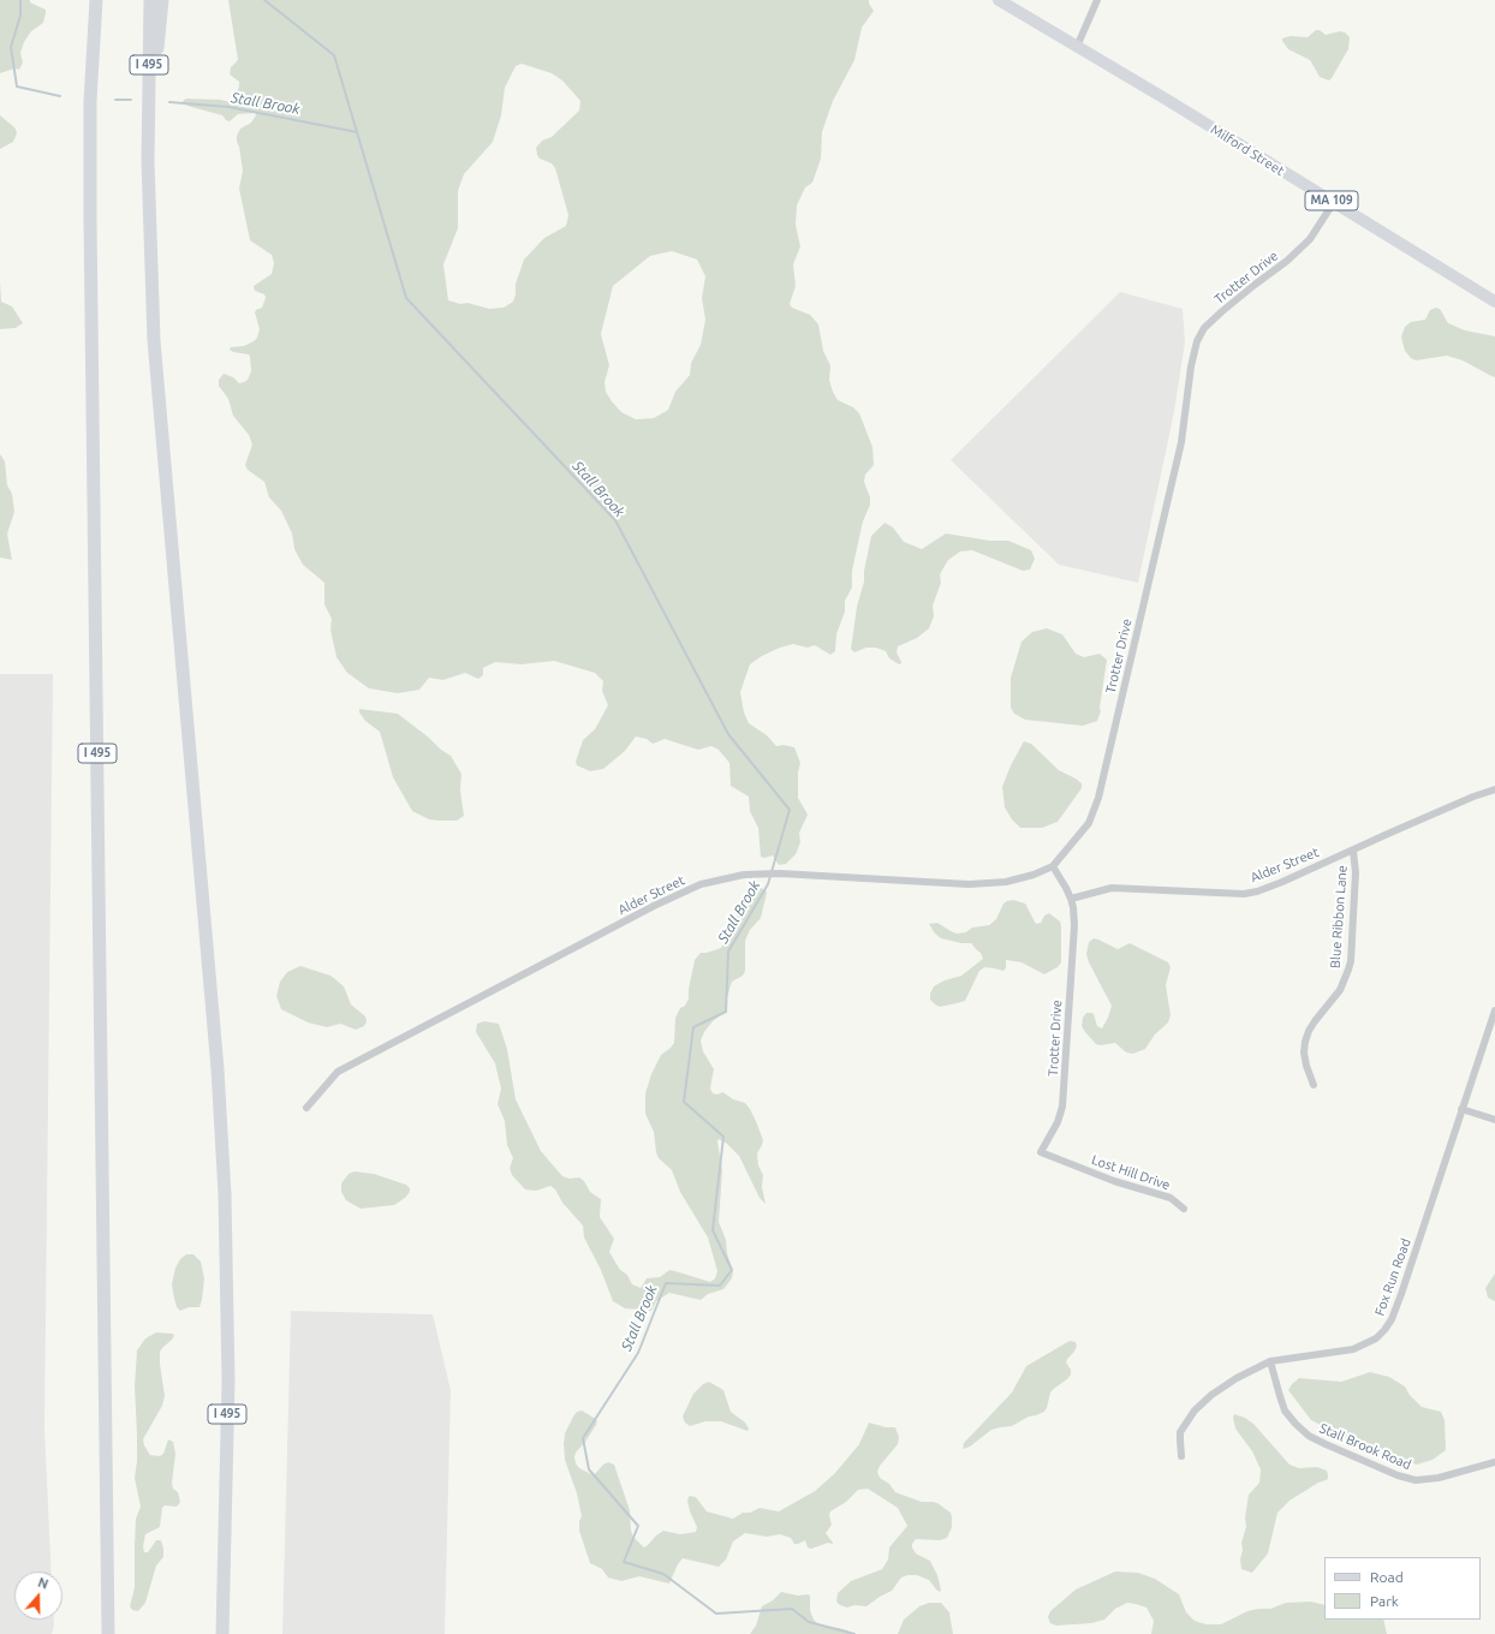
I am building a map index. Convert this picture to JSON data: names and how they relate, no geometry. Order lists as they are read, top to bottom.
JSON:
{
  "streets": {
    "highway": ["I 495"],
    "main road": ["Milford Street", "MA 109"],
    "street": [
      "Trotter Drive",
      "Alder Street",
      "Blue Ribbon Lane",
      "Lost Hill Drive",
      "Fox Run Road",
      "Stall Brook Road"
    ]
  },
  "crossings": [
    ["Milford Street", "Trotter Drive"],
    ["Trotter Drive", "Alder Street"],
    ["Trotter Drive", "Lost Hill Drive"],
    ["Alder Street", "Blue Ribbon Lane"],
    ["Fox Run Road", "Stall Brook Road"]
  ],
  "water": ["Stall Brook"],
  "legend": ["Road", "Park"],
  "north": "top"
}
